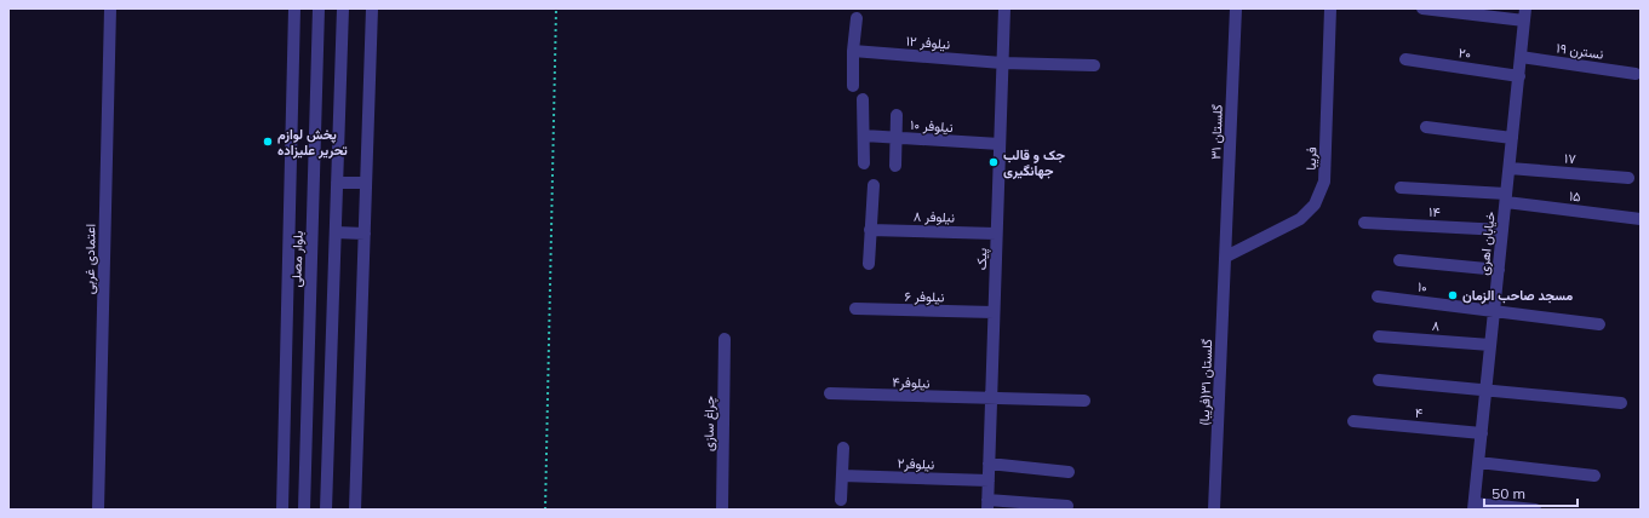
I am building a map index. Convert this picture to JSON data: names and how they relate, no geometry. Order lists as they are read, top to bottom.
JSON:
{
  "streets": {
    "street": [
      "نیلوفر ۱۲",
      "نسترن ۱۹",
      "۲۰",
      "نیلوفر ۱۰",
      "گلستان ۳۱",
      "فریبا",
      "۱۷",
      "۱۵",
      "۱۴",
      "نیلوفر ۸",
      "خیابان اهری",
      "اعتمادی غربی",
      "بلوار مصلی",
      "پیک",
      "۱۰",
      "نیلوفر ۶",
      "۸",
      "نیلوفر۴",
      "گلستان ۳۱(فریبا)",
      "۴",
      "چراغ سازی",
      "نیلوفر۲"
    ]
  },
  "crossings": [
    ["نیلوفر ۱۲", "پیک"],
    ["نسترن ۱۹", "خیابان اهری"],
    ["۲۰", "خیابان اهری"],
    ["نیلوفر ۱۰", "پیک"],
    ["گلستان ۳۱", "فریبا"],
    ["گلستان ۳۱", "گلستان ۳۱(فریبا)"],
    ["فریبا", "گلستان ۳۱(فریبا)"],
    ["۱۷", "خیابان اهری"],
    ["۱۵", "خیابان اهری"],
    ["۱۴", "خیابان اهری"],
    ["نیلوفر ۸", "پیک"],
    ["خیابان اهری", "۱۰"],
    ["خیابان اهری", "۸"],
    ["خیابان اهری", "۴"],
    ["پیک", "نیلوفر ۶"],
    ["پیک", "نیلوفر۴"],
    ["پیک", "نیلوفر۲"]
  ],
  "places": ["پخش لوازم تحریر علیزاده", "جک و قالب جهانگیری", "مسجد صاحب الزمان"],
  "scale_bar": "50 m"
}
